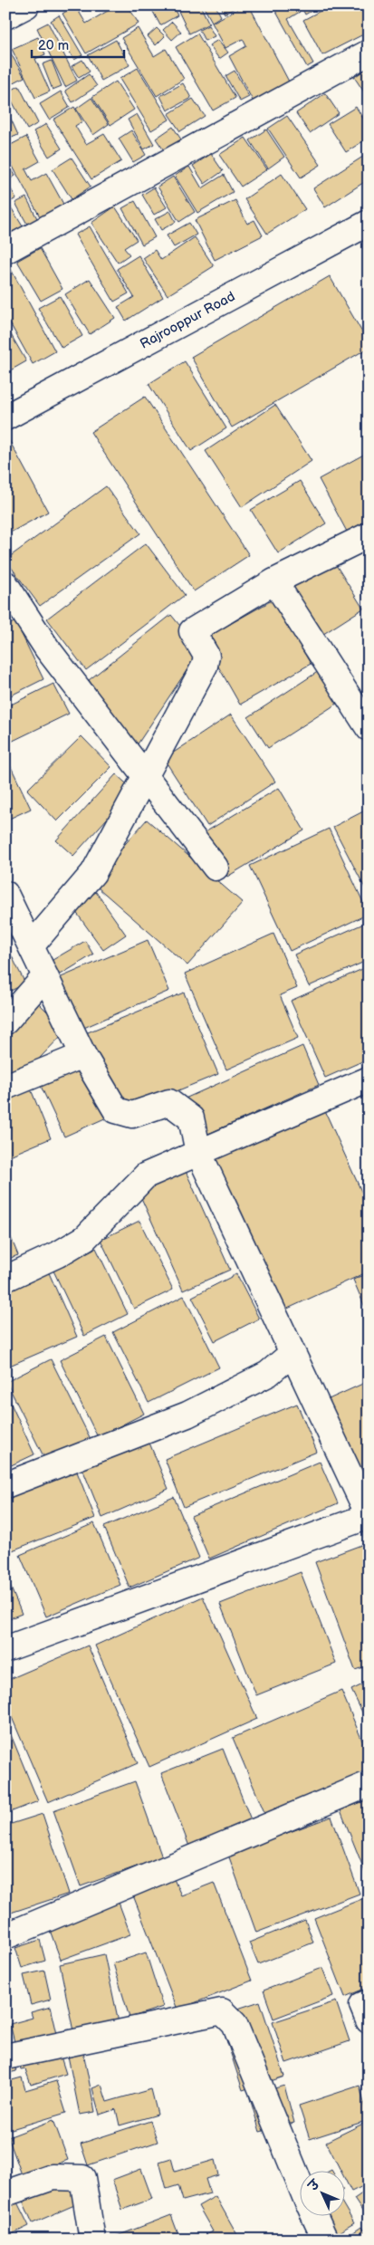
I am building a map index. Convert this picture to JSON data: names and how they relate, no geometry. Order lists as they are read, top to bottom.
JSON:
{
  "streets": {
    "street": ["Rajrooppur Road"]
  },
  "scale_bar": "20 m",
  "north": "top left"
}
